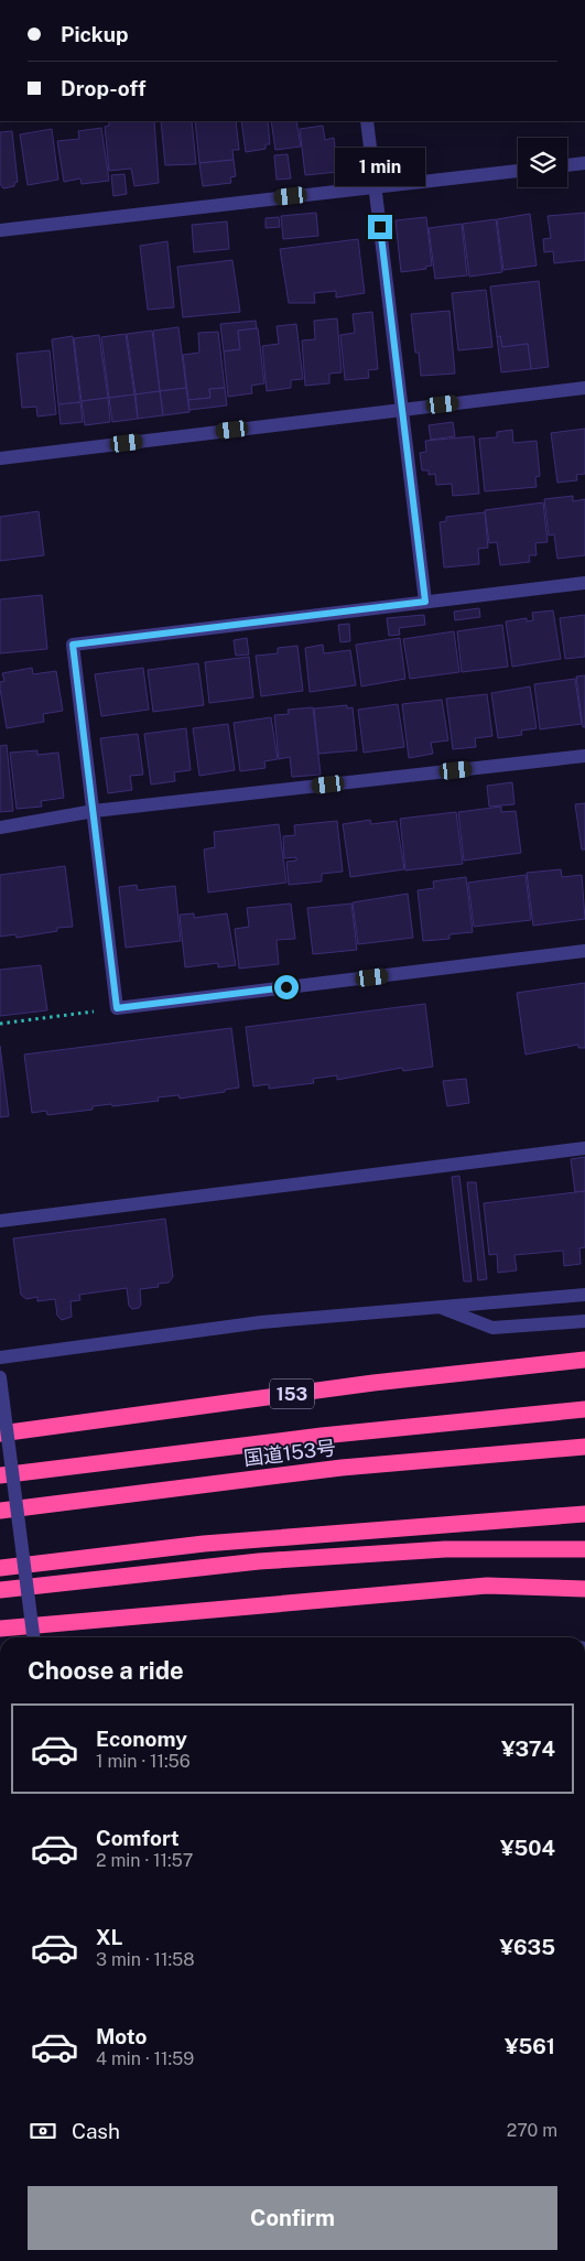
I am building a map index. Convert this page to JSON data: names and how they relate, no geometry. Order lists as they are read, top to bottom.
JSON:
{
  "streets": {
    "highway": ["153", "国道153号"]
  },
  "page": {
    "banner": ["Pickup", "Drop-off"],
    "bubble": "1 min",
    "heading": "Choose a ride",
    "list": [
      {
        "name": "Economy",
        "note": "1 min · 11:56",
        "value": "¥374"
      },
      {
        "name": "Comfort",
        "note": "2 min · 11:57",
        "value": "¥504"
      },
      {
        "name": "XL",
        "note": "3 min · 11:58",
        "value": "¥635"
      },
      {
        "name": "Moto",
        "note": "4 min · 11:59",
        "value": "¥561"
      }
    ],
    "pay": ["Cash", "270 m"],
    "buttons": "Confirm"
  }
}
